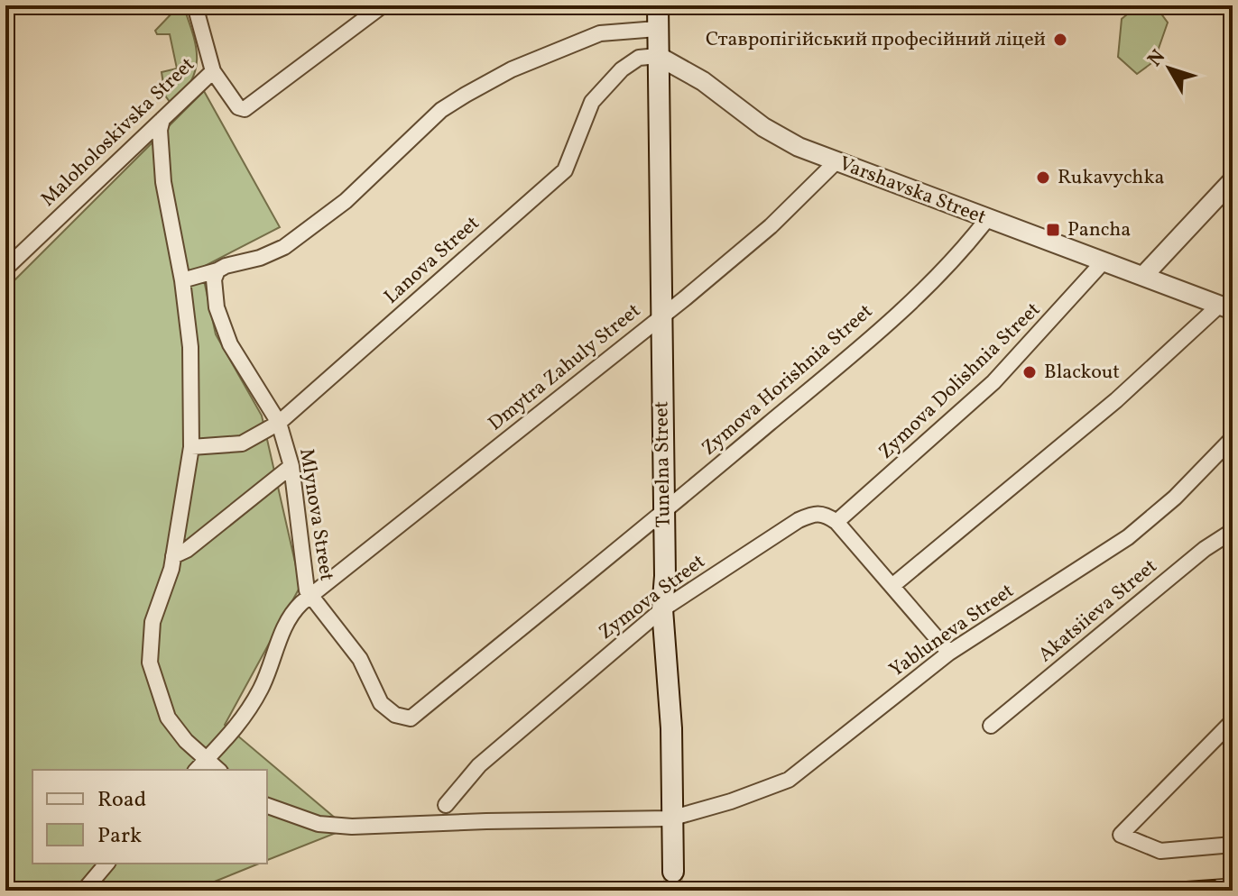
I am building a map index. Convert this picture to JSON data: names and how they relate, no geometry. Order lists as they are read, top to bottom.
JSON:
{
  "streets": {
    "main road": ["Tunelna Street"],
    "street": [
      "Maloholoskivska Street",
      "Varshavska Street",
      "Lanova Street",
      "Dmytra Zahuly Street",
      "Zymova Horishnia Street",
      "Zymova Dolishnia Street",
      "Mlynova Street",
      "Zymova Street",
      "Akatsiieva Street",
      "Yabluneva Street"
    ]
  },
  "crossings": [
    ["Varshavska Street", "Lanova Street"],
    ["Varshavska Street", "Dmytra Zahuly Street"],
    ["Varshavska Street", "Zymova Horishnia Street"],
    ["Varshavska Street", "Zymova Dolishnia Street"],
    ["Varshavska Street", "Tunelna Street"],
    ["Lanova Street", "Tunelna Street"],
    ["Lanova Street", "Mlynova Street"],
    ["Dmytra Zahuly Street", "Tunelna Street"],
    ["Dmytra Zahuly Street", "Mlynova Street"],
    ["Zymova Horishnia Street", "Tunelna Street"],
    ["Zymova Horishnia Street", "Mlynova Street"],
    ["Zymova Dolishnia Street", "Zymova Street"],
    ["Tunelna Street", "Zymova Street"],
    ["Tunelna Street", "Yabluneva Street"]
  ],
  "places": {
    "other": ["Ставропігійський професійний ліцей", "Rukavychka", "Blackout"],
    "transit": ["Pancha"]
  },
  "legend": ["Road", "Park"],
  "north": "top left"
}
